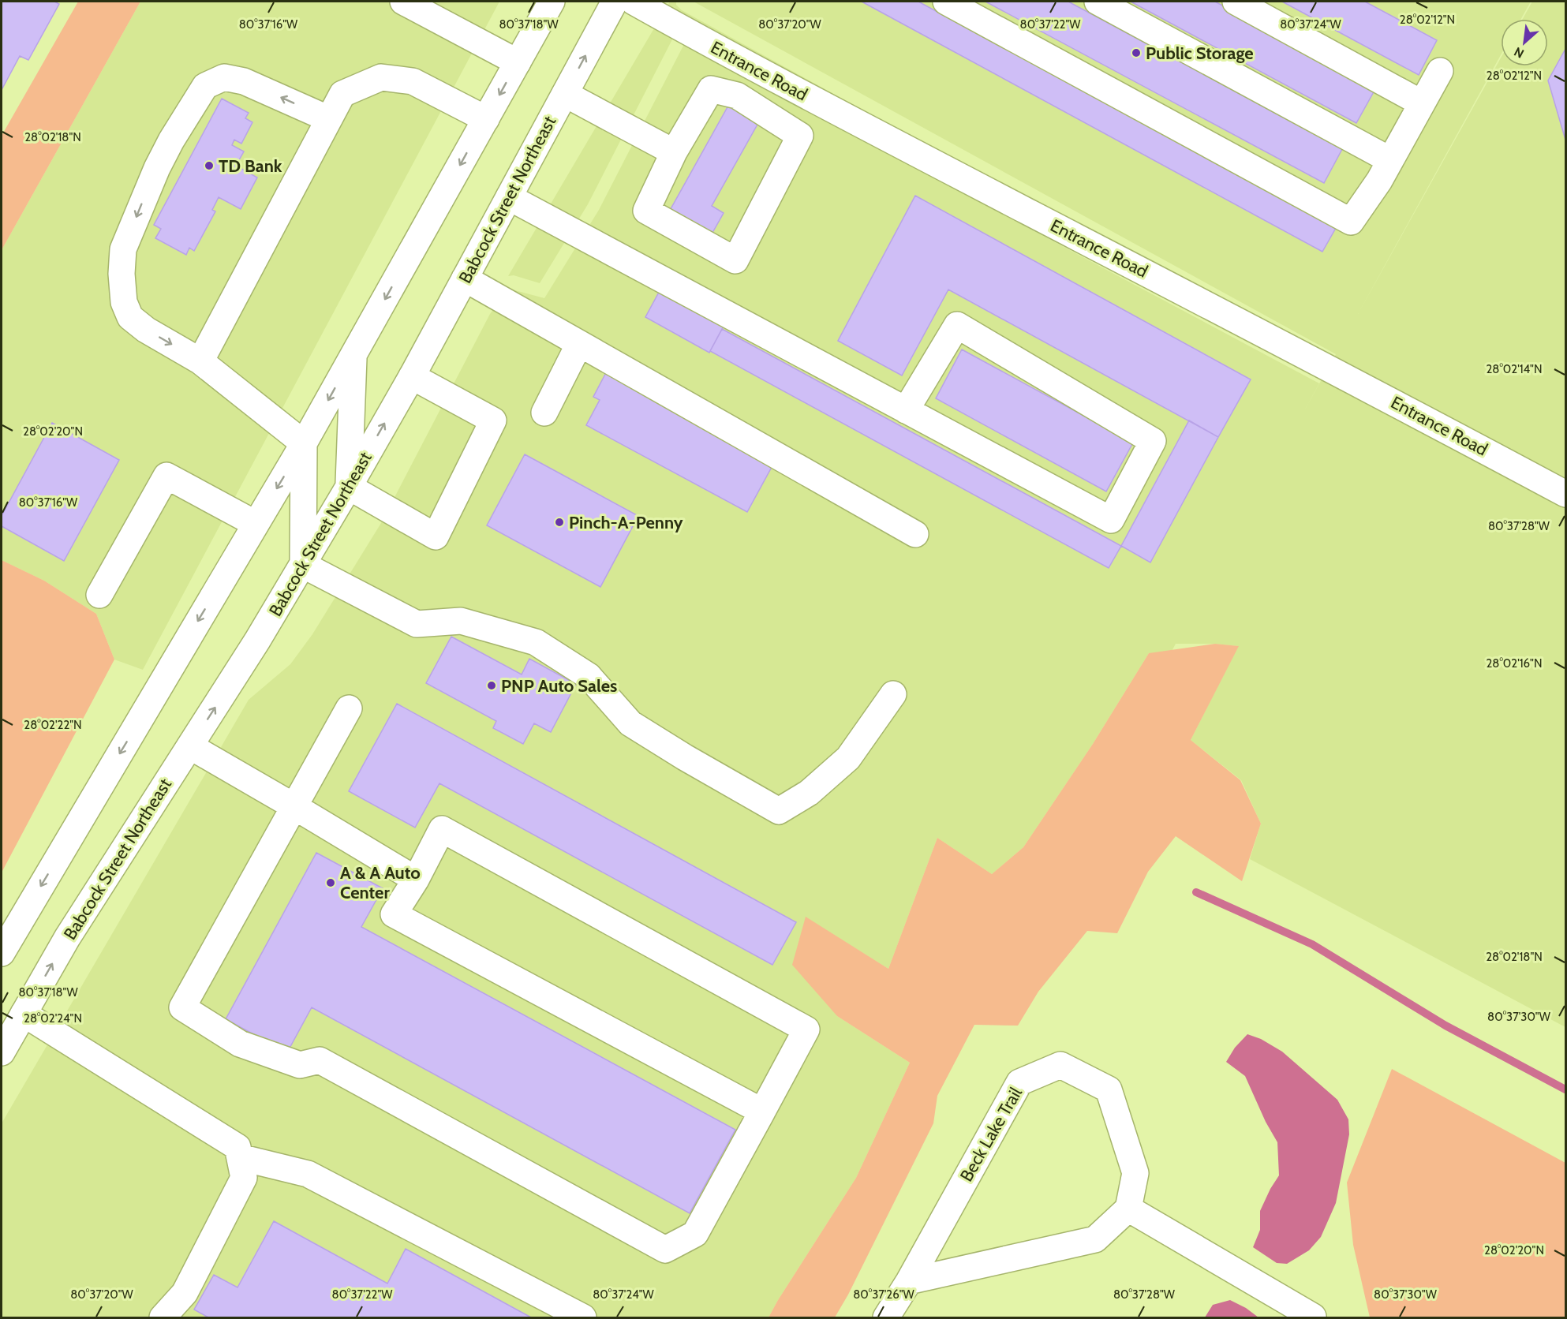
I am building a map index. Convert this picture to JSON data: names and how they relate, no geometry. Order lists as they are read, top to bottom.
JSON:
{
  "streets": {
    "main road": ["Entrance Road", "Babcock Street Northeast", "Beck Lake Trail"]
  },
  "places": [
    "Public Storage",
    "TD Bank",
    "Pinch-A-Penny",
    "PNP Auto Sales",
    "A & A Auto Center"
  ],
  "north": "bottom left",
  "coordinates": [
    "28°02'12\"N",
    "80°37'16\"W",
    "80°37'18\"W",
    "80°37'20\"W",
    "80°37'22\"W",
    "80°37'24\"W",
    "28°02'18\"N",
    "28°02'14\"N",
    "28°02'20\"N",
    "80°37'28\"W",
    "28°02'16\"N",
    "28°02'22\"N",
    "80°37'30\"W",
    "28°02'24\"N",
    "80°37'26\"W"
  ]
}
